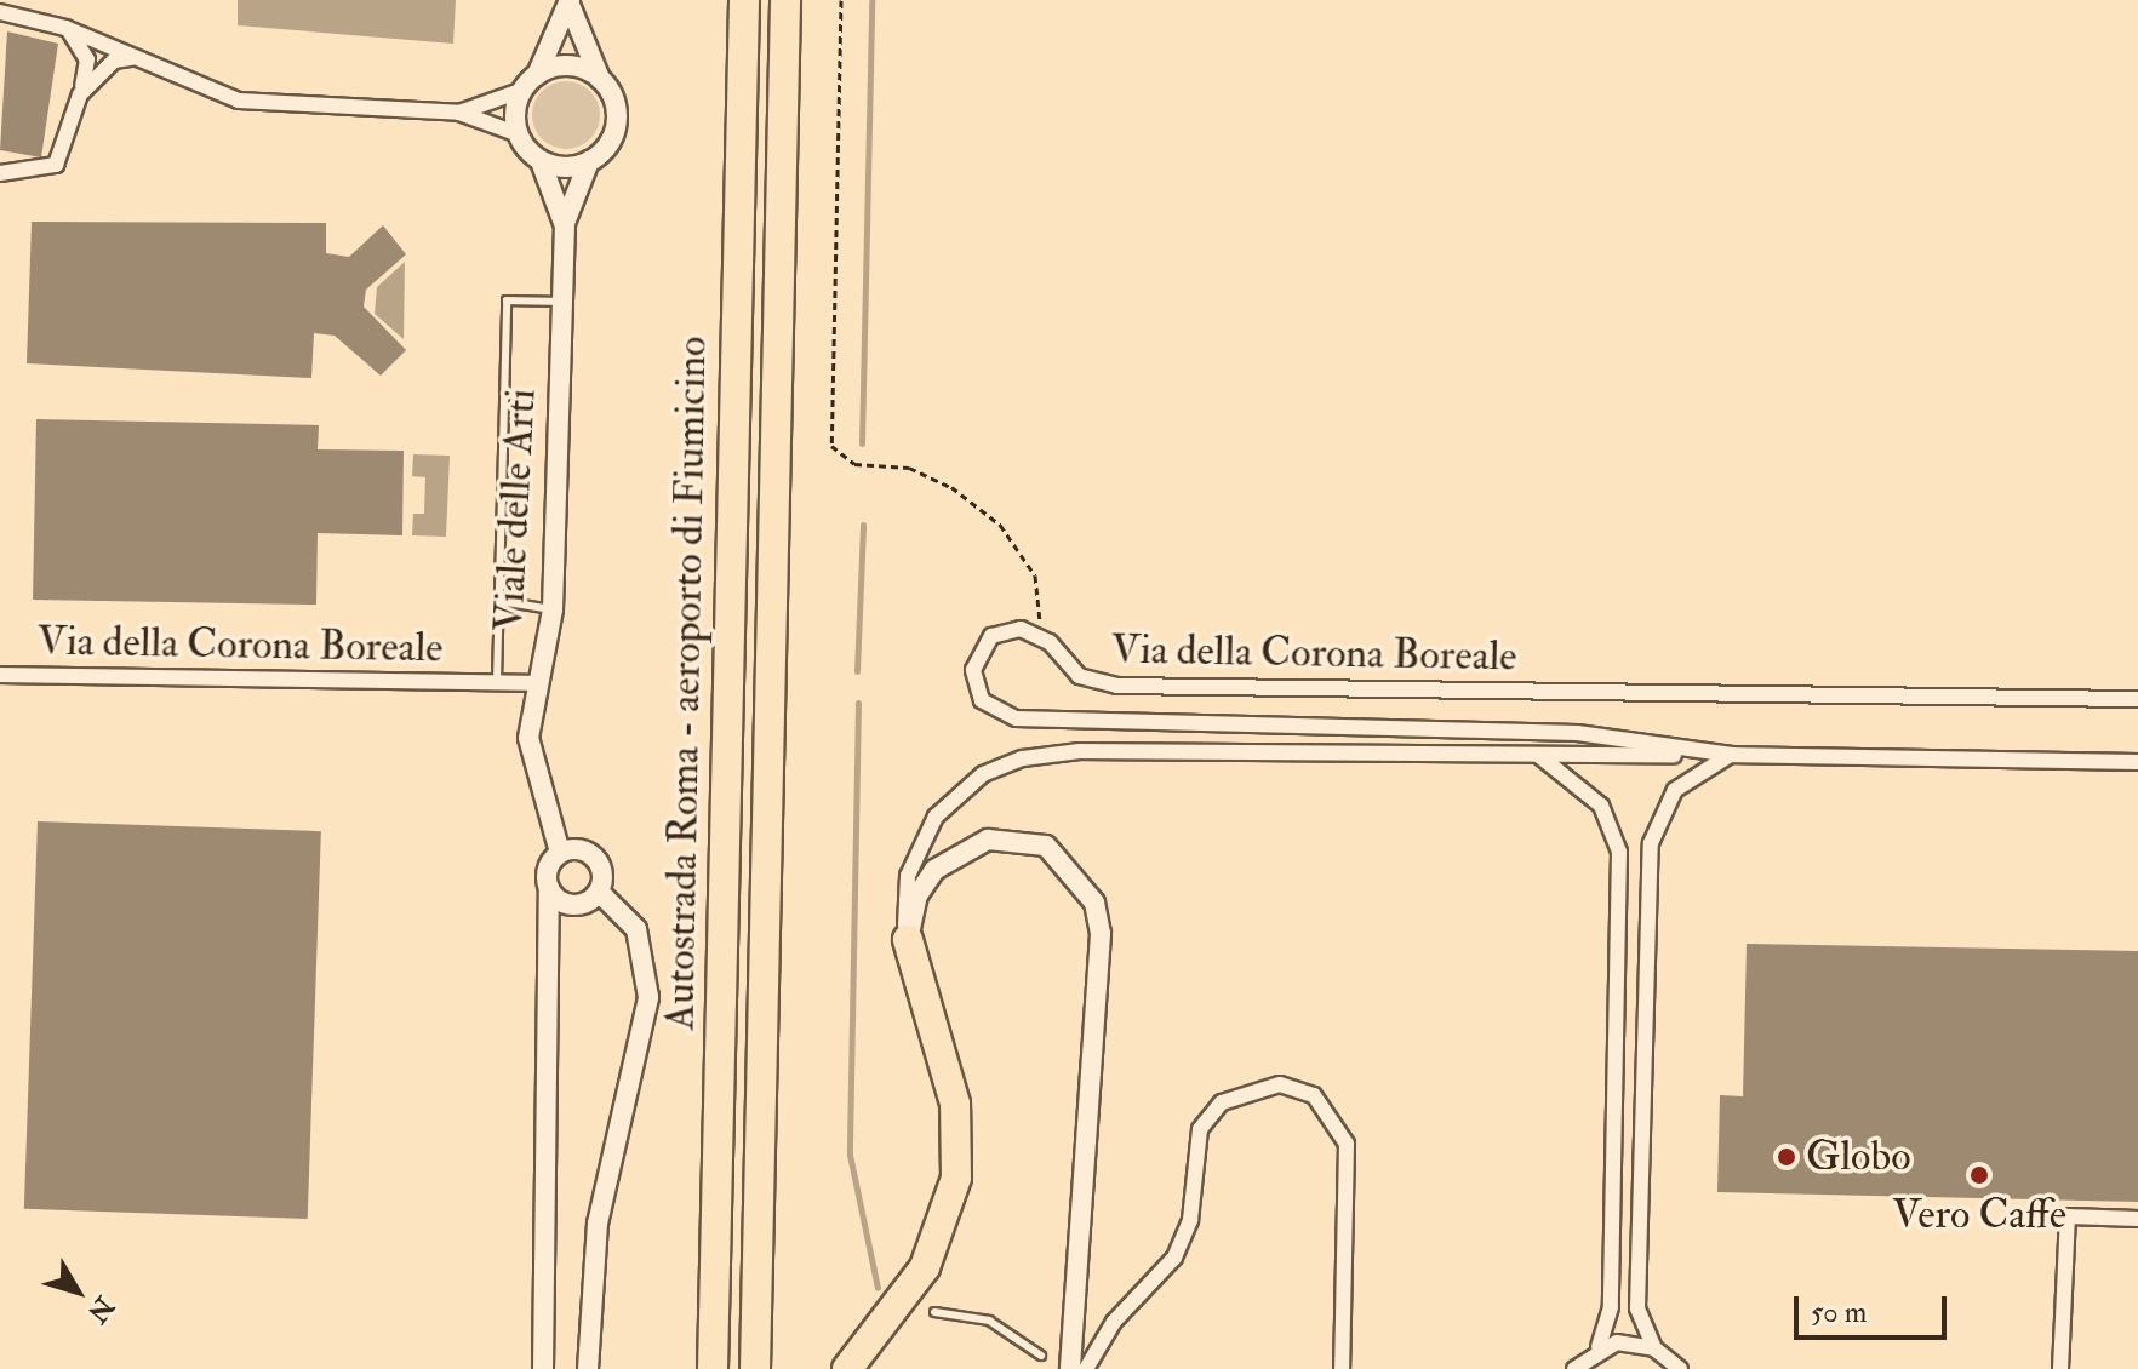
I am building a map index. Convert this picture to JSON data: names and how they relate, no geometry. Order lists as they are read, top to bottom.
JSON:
{
  "streets": {
    "highway": ["Autostrada Roma - aeroporto di Fiumicino"],
    "street": ["Viale delle Arti", "Via della Corona Boreale"]
  },
  "crossings": [
    ["Viale delle Arti", "Via della Corona Boreale"]
  ],
  "places": ["Globo", "Vero Caffe"],
  "scale_bar": "50 m",
  "north": "bottom right"
}
